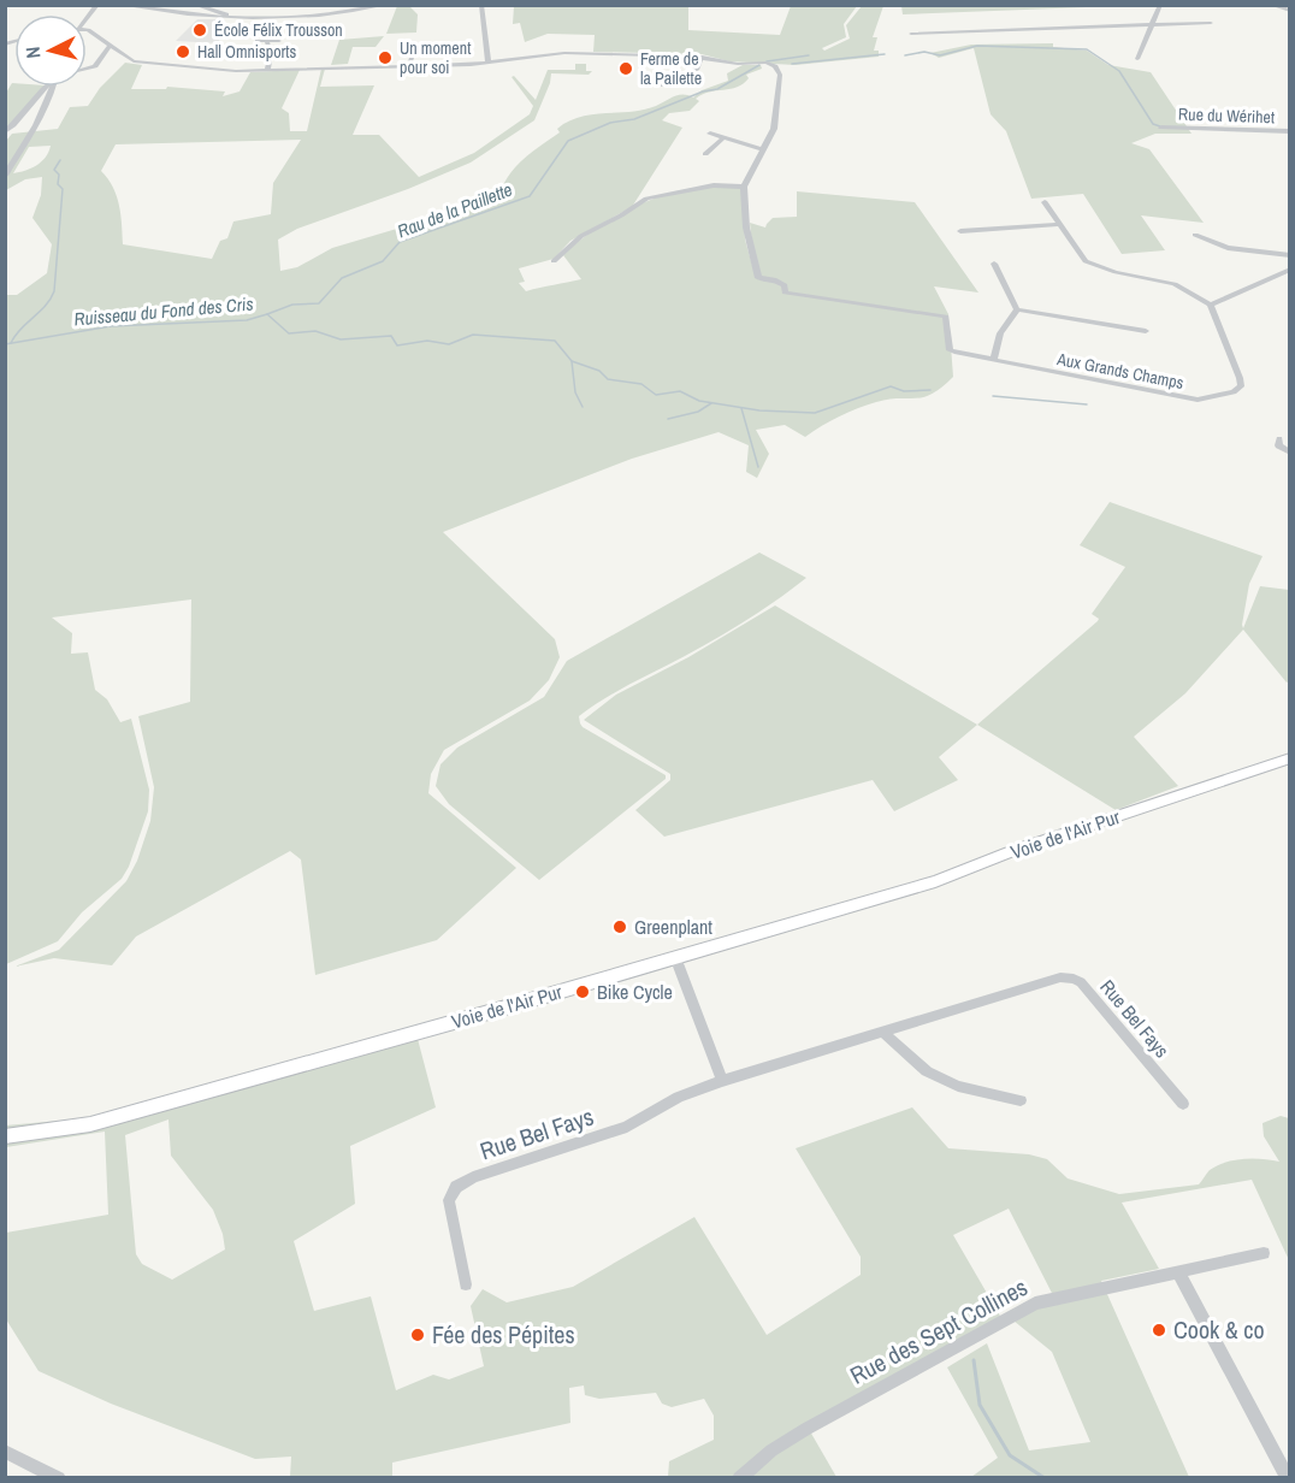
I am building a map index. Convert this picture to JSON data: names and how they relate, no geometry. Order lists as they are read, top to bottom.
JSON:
{
  "streets": {
    "main road": ["Voie de l'Air Pur"],
    "street": [
      "Rue du Wérihet",
      "Aux Grands Champs",
      "Rue Bel Fays",
      "Rue des Sept Collines"
    ]
  },
  "water": ["Rau de la Paillette", "Ruisseau du Fond des Cris"],
  "places": [
    "École Félix Trousson",
    "Hall Omnisports",
    "Un moment pour soi",
    "Ferme de la Pailette",
    "Greenplant",
    "Bike Cycle",
    "Cook & co",
    "Fée des Pépites"
  ],
  "north": "left"
}
